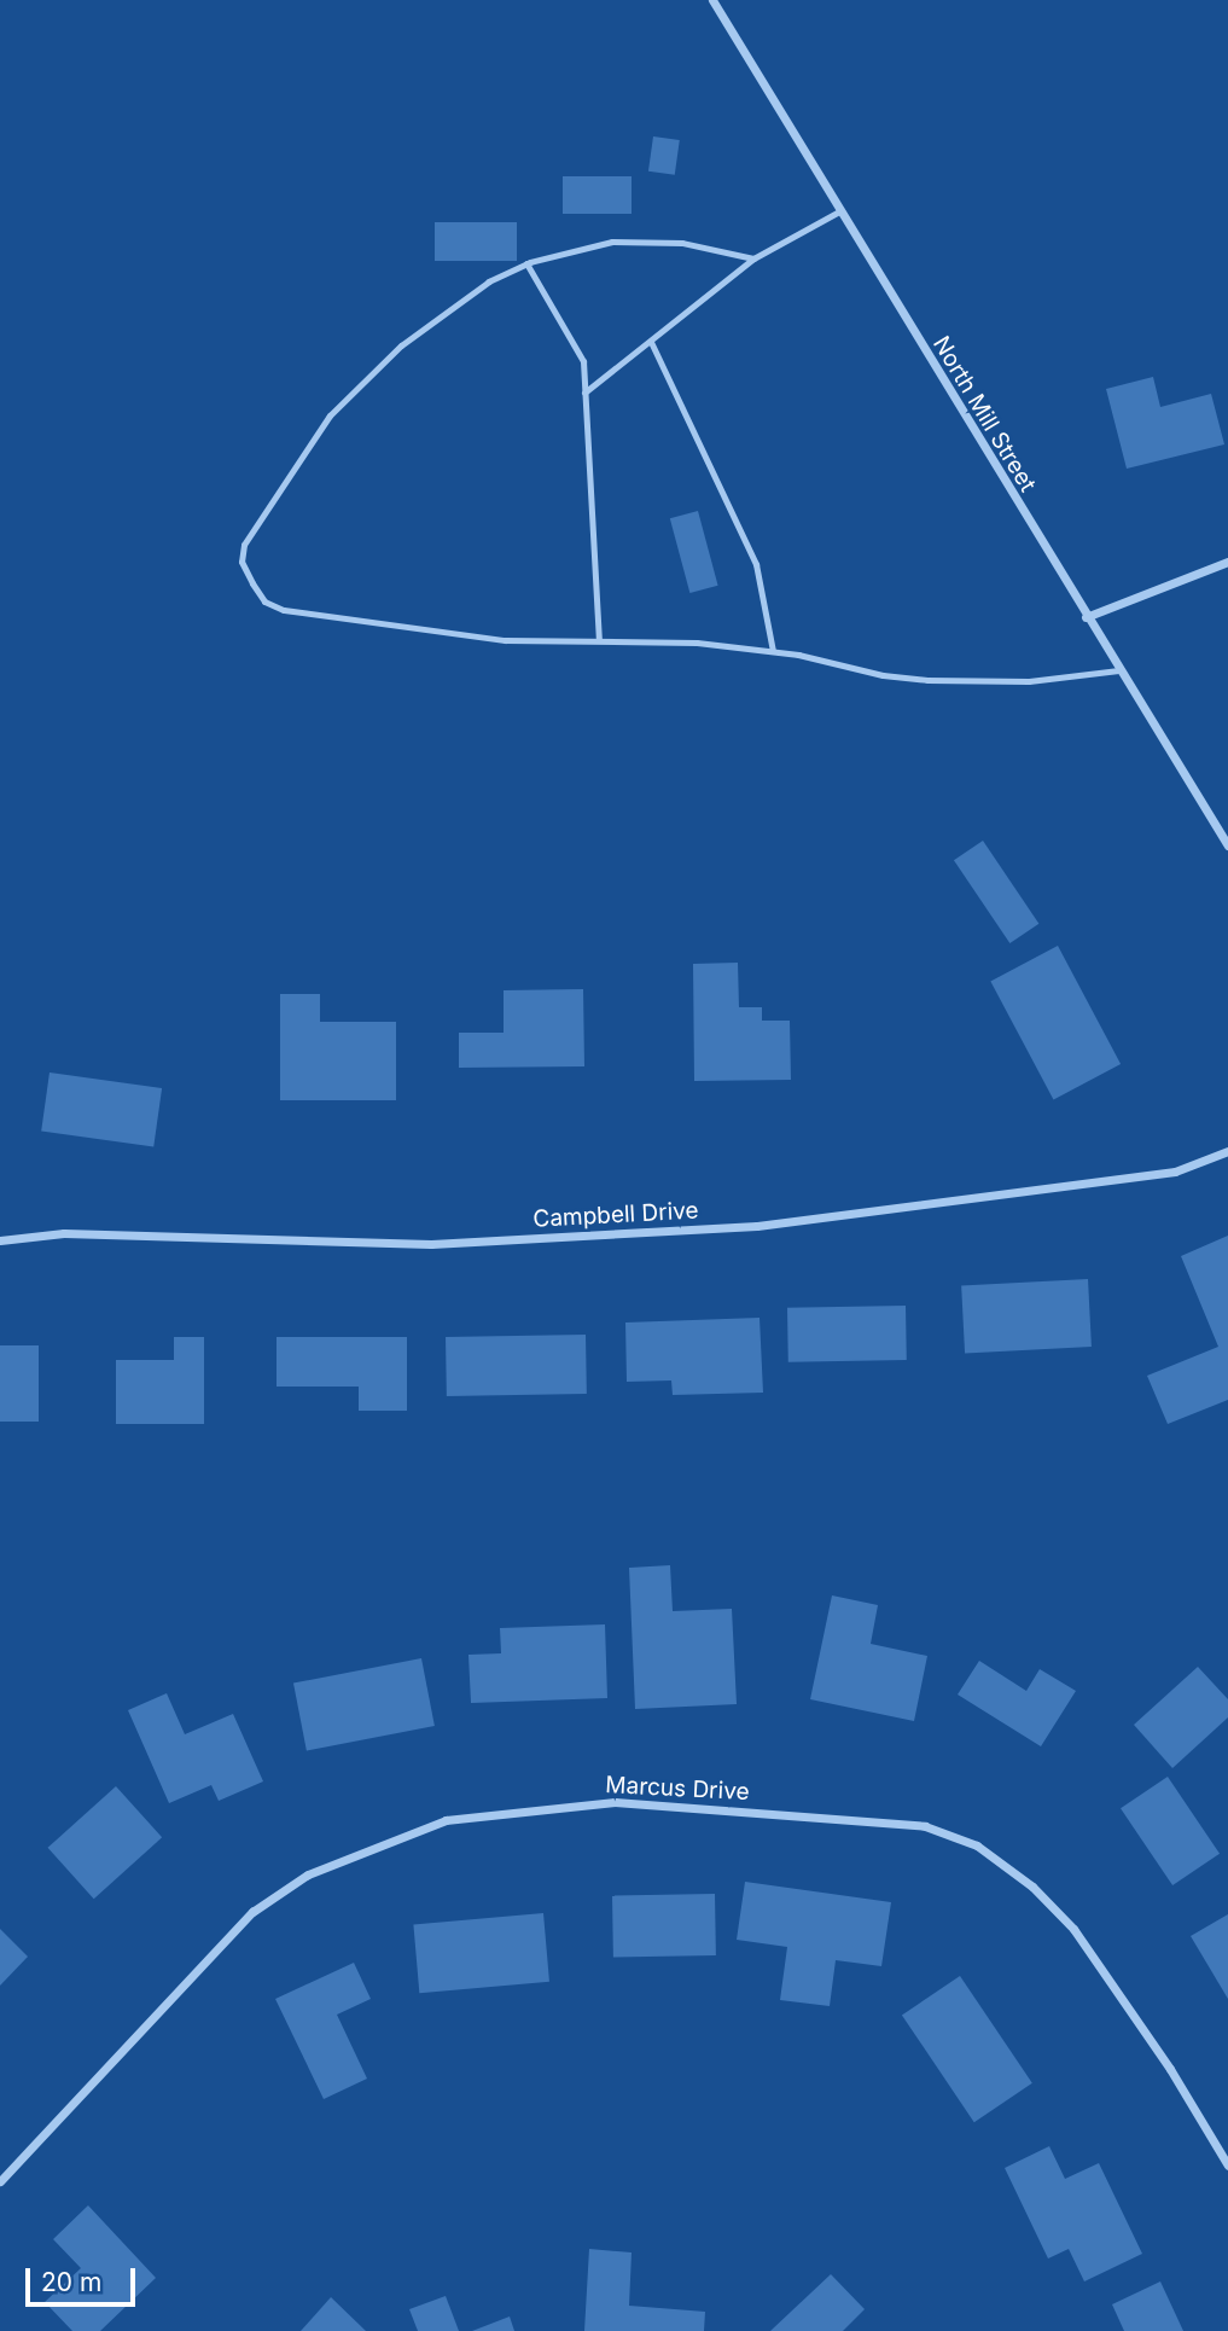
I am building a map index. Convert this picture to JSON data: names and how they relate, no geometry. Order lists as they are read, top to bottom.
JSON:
{
  "streets": {
    "street": ["North Mill Street", "Campbell Drive", "Marcus Drive"]
  },
  "scale_bar": "20 m"
}
